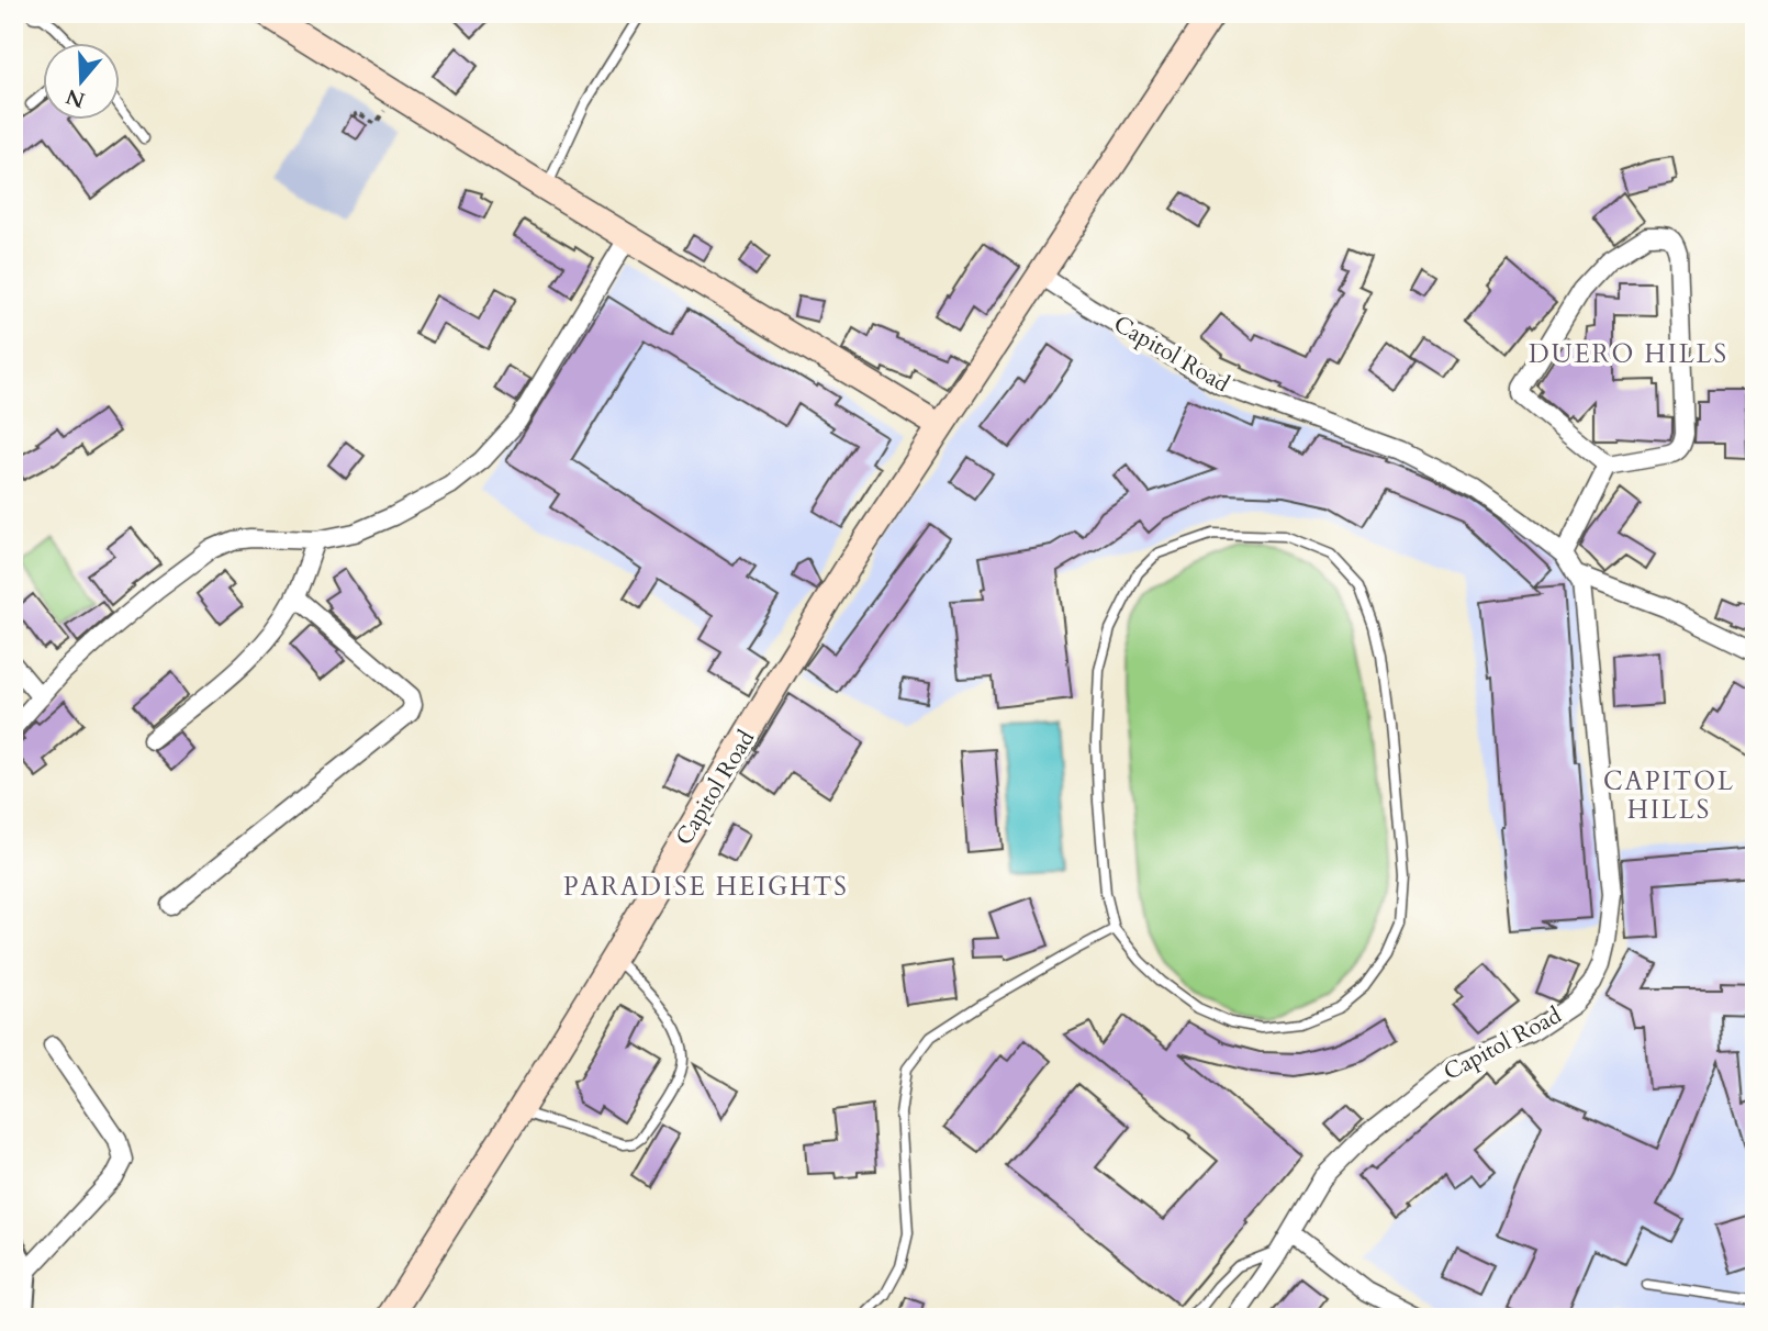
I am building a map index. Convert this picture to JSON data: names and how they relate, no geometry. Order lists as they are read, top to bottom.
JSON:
{
  "streets": {
    "main road": ["Capitol Road"]
  },
  "districts": ["DUERO HILLS", "CAPITOL HILLS", "PARADISE HEIGHTS"],
  "north": "bottom"
}
